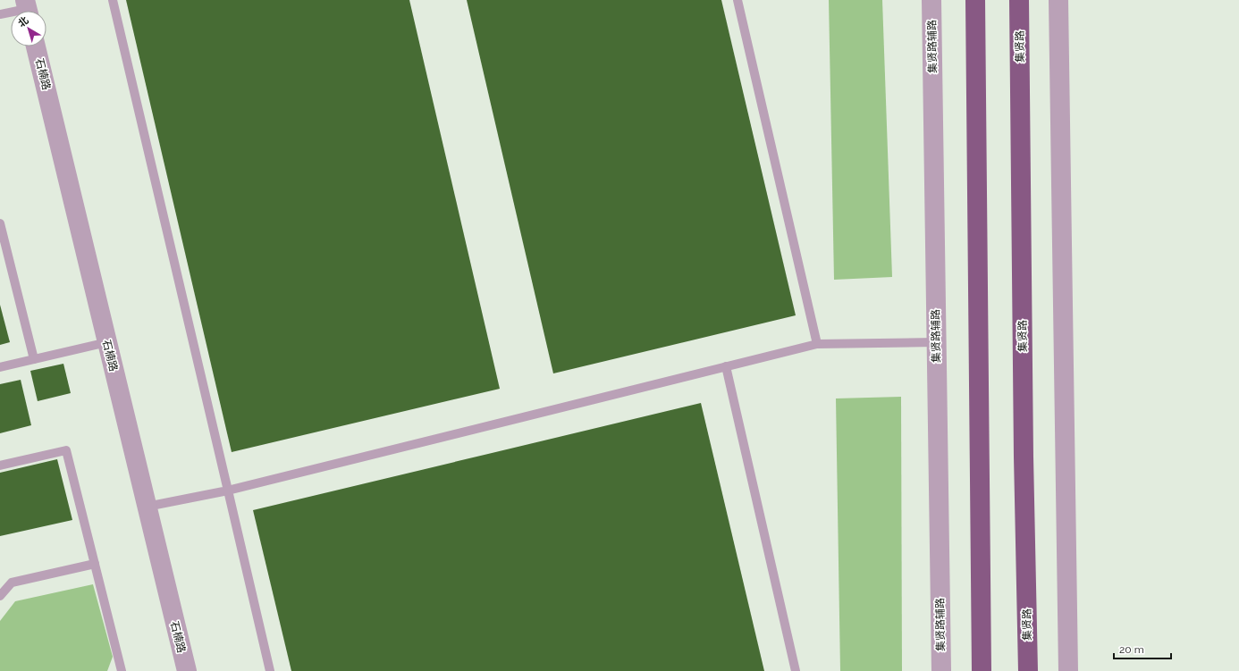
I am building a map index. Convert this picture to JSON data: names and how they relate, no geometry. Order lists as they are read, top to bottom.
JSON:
{
  "streets": {
    "highway": ["集贤路"],
    "street": ["集贤路辅路", "石楠路"]
  },
  "scale_bar": "20 m",
  "north": "top left"
}
